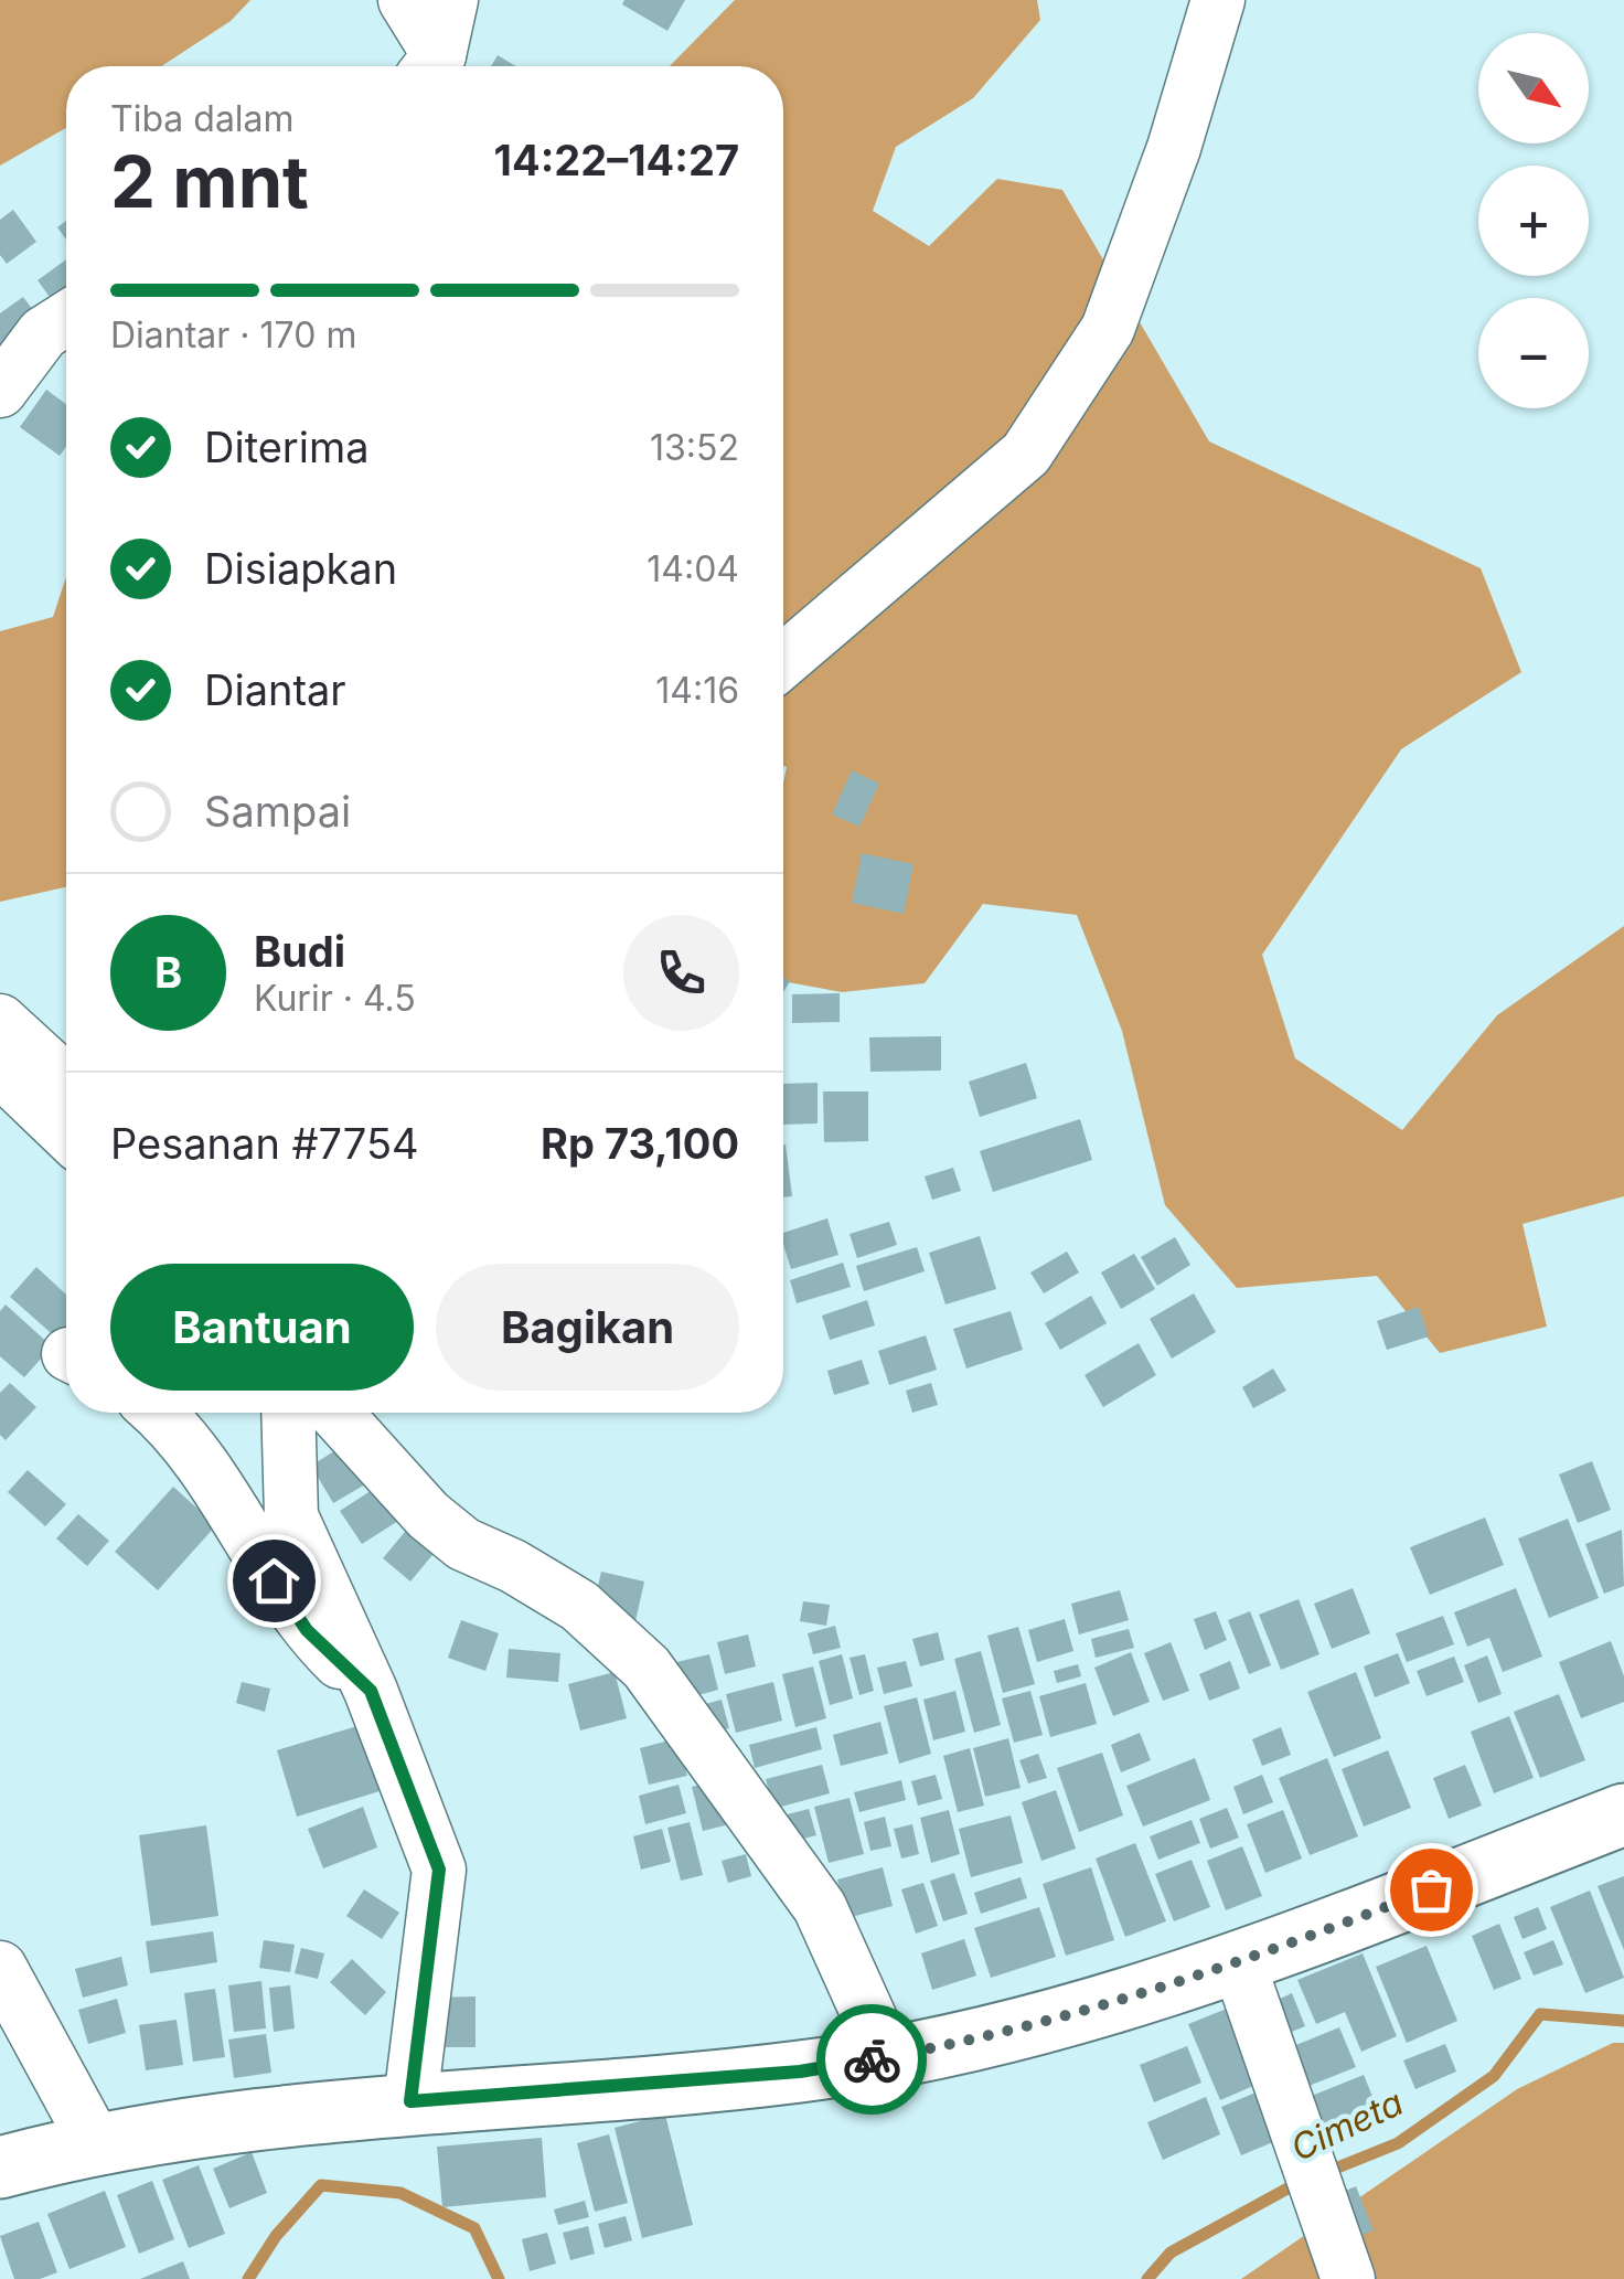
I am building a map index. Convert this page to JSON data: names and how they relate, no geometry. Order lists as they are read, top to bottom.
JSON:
{
  "water": ["Cimeta"],
  "north": "bottom right",
  "page": {
    "map_buttons": ["+", "−"],
    "heading": ["2 mnt", "Tiba dalam", "14:22–14:27"],
    "panel": [
      "Budi",
      "Kurir · 4.5",
      "Pesanan #7754",
      "Rp 73,100"
    ],
    "bar": "Diantar · 170 m",
    "list": [
      ["Diterima", "13:52"],
      ["Disiapkan", "14:04"],
      ["Diantar", "14:16"],
      "Sampai"
    ],
    "round": "B",
    "buttons": ["Bantuan", "Bagikan"]
  }
}
